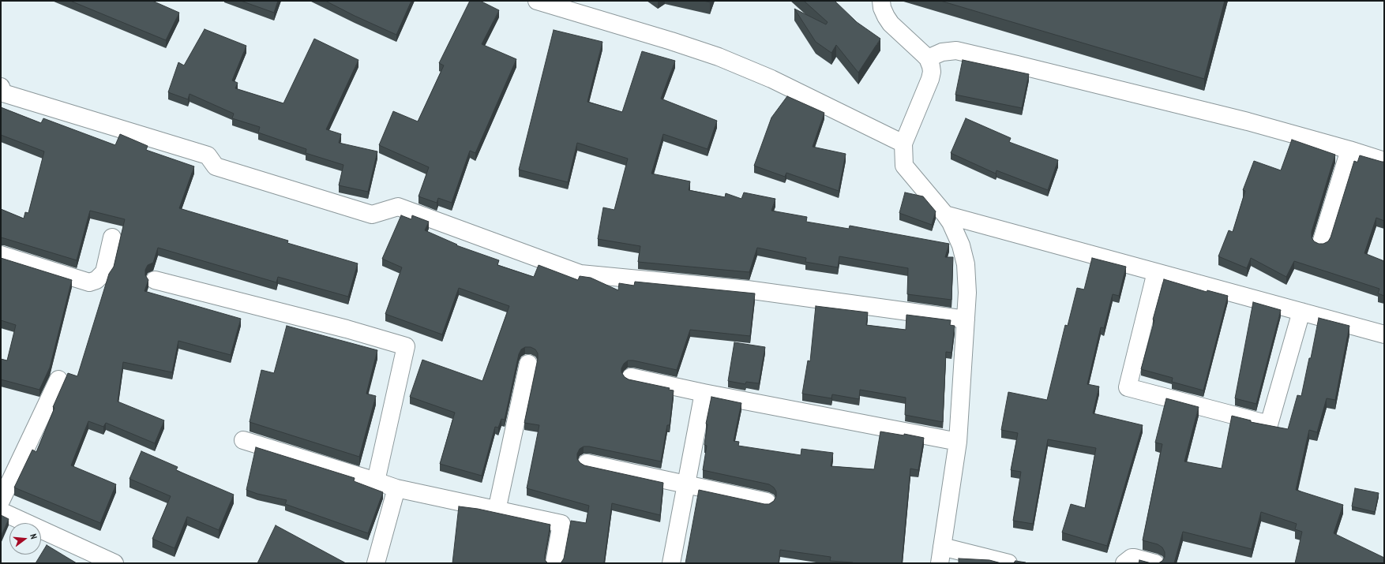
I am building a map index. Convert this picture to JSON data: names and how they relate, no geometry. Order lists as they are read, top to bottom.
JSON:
{
  "north": "right"
}
